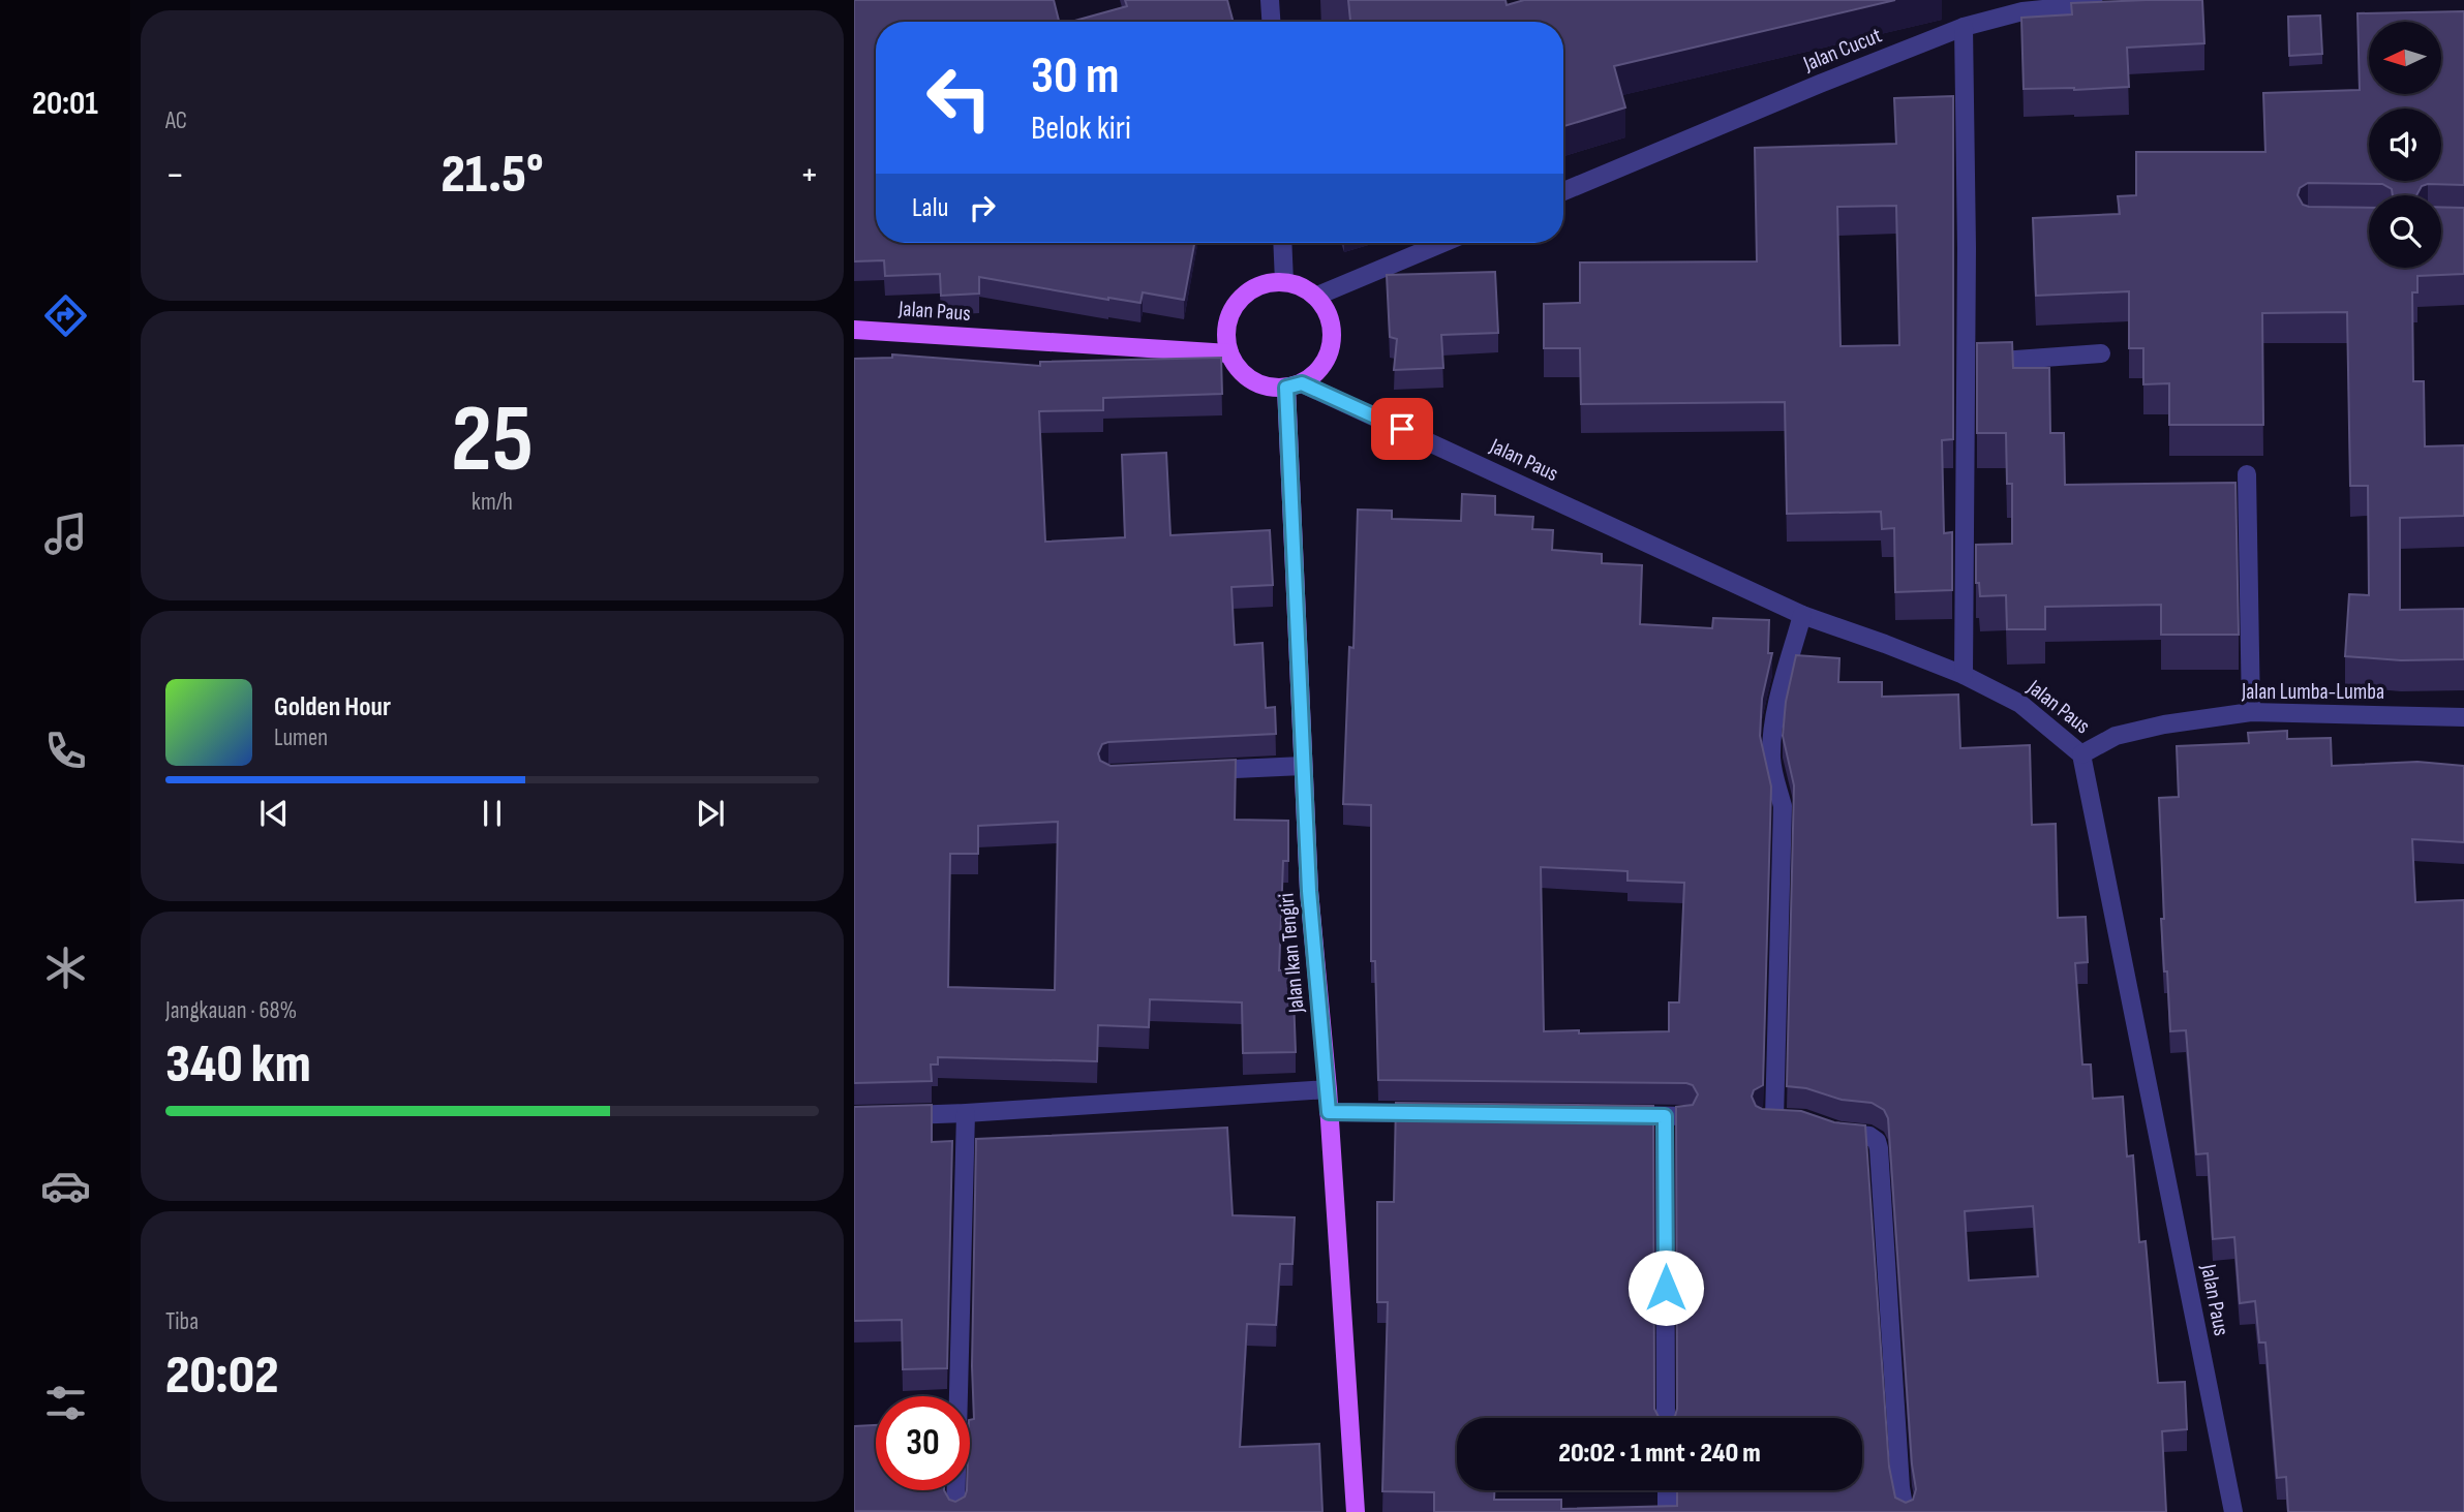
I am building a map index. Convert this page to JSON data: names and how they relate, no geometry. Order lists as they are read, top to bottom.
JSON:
{
  "streets": {
    "main road": ["Jalan Paus", "Jalan Ikan Tengiri"],
    "street": ["Jalan Cucut", "Jalan Lumba-Lumba"]
  },
  "crossings": [
    ["Jalan Paus", "Jalan Lumba-Lumba"],
    ["Jalan Paus", "Jalan Ikan Tengiri"]
  ],
  "north": "left",
  "page": {
    "tabs": "20:01",
    "tile": [
      "AC",
      ["25", "km/h"],
      ["Jangkauan · 68%", "340 km"],
      ["Tiba", "20:02"]
    ],
    "turn": ["30 m", "Belok kiri"],
    "heat": ["−", "21.5°", "+"],
    "then": "Lalu",
    "song": ["Golden Hour", "Lumen"],
    "limit": "30",
    "trip": "20:02 · 1 mnt · 240 m"
  }
}
